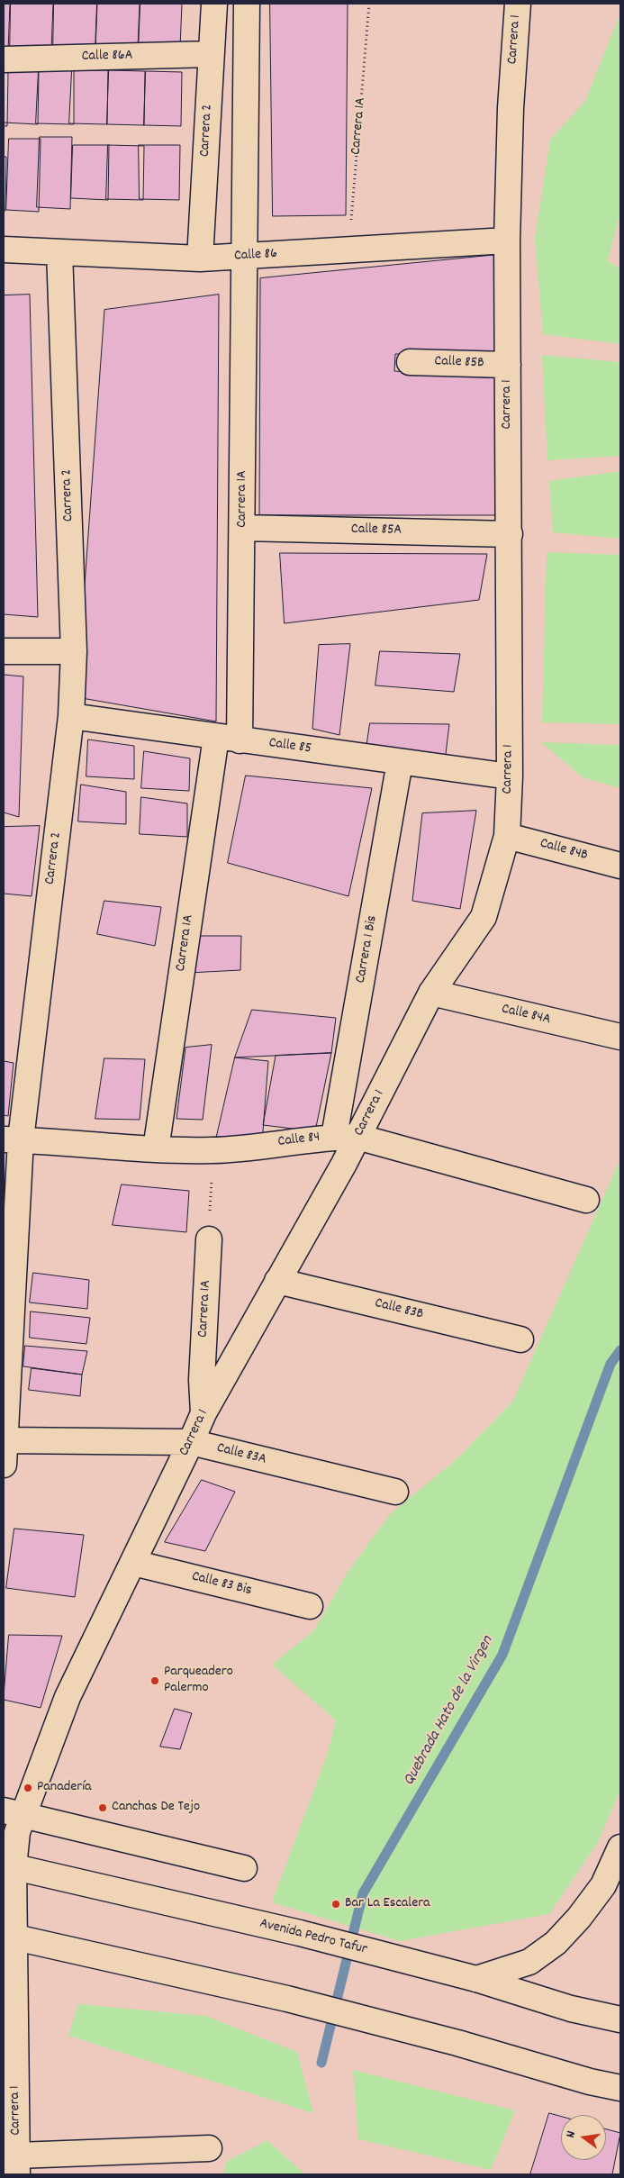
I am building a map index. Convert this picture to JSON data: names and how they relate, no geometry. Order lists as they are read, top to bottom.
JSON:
{
  "streets": {
    "street": [
      "Carrera 1",
      "Calle 86A",
      "Carrera 1A",
      "Carrera 2",
      "Calle 86",
      "Calle 85B",
      "Calle 85A",
      "Calle 85",
      "Calle 84B",
      "Carrera 1 Bis",
      "Calle 84A",
      "Calle 84",
      "Calle 83B",
      "Calle 83A",
      "Calle 83 Bis",
      "Avenida Pedro Tafur"
    ]
  },
  "crossings": [
    ["Carrera 1", "Carrera 1A"],
    ["Carrera 1", "Calle 86"],
    ["Carrera 1", "Calle 85B"],
    ["Carrera 1", "Calle 85A"],
    ["Carrera 1", "Calle 85"],
    ["Carrera 1", "Calle 84B"],
    ["Carrera 1", "Carrera 1 Bis"],
    ["Carrera 1", "Calle 84A"],
    ["Carrera 1", "Calle 84"],
    ["Carrera 1", "Calle 83B"],
    ["Carrera 1", "Calle 83A"],
    ["Carrera 1", "Calle 83 Bis"],
    ["Carrera 1", "Avenida Pedro Tafur"],
    ["Calle 86A", "Carrera 2"],
    ["Carrera 1A", "Calle 86"],
    ["Carrera 1A", "Calle 85A"],
    ["Carrera 1A", "Calle 85"],
    ["Carrera 1A", "Calle 84"],
    ["Carrera 2", "Calle 86"],
    ["Carrera 2", "Calle 85"],
    ["Carrera 2", "Calle 84"],
    ["Carrera 2", "Calle 83A"],
    ["Calle 85", "Carrera 1 Bis"],
    ["Carrera 1 Bis", "Calle 84"]
  ],
  "water": ["Quebrada Hato de la Virgen"],
  "places": [
    "Parqueadero Palermo",
    "Panadería",
    "Canchas De Tejo",
    "Bar La Escalera"
  ],
  "north": "left"
}
